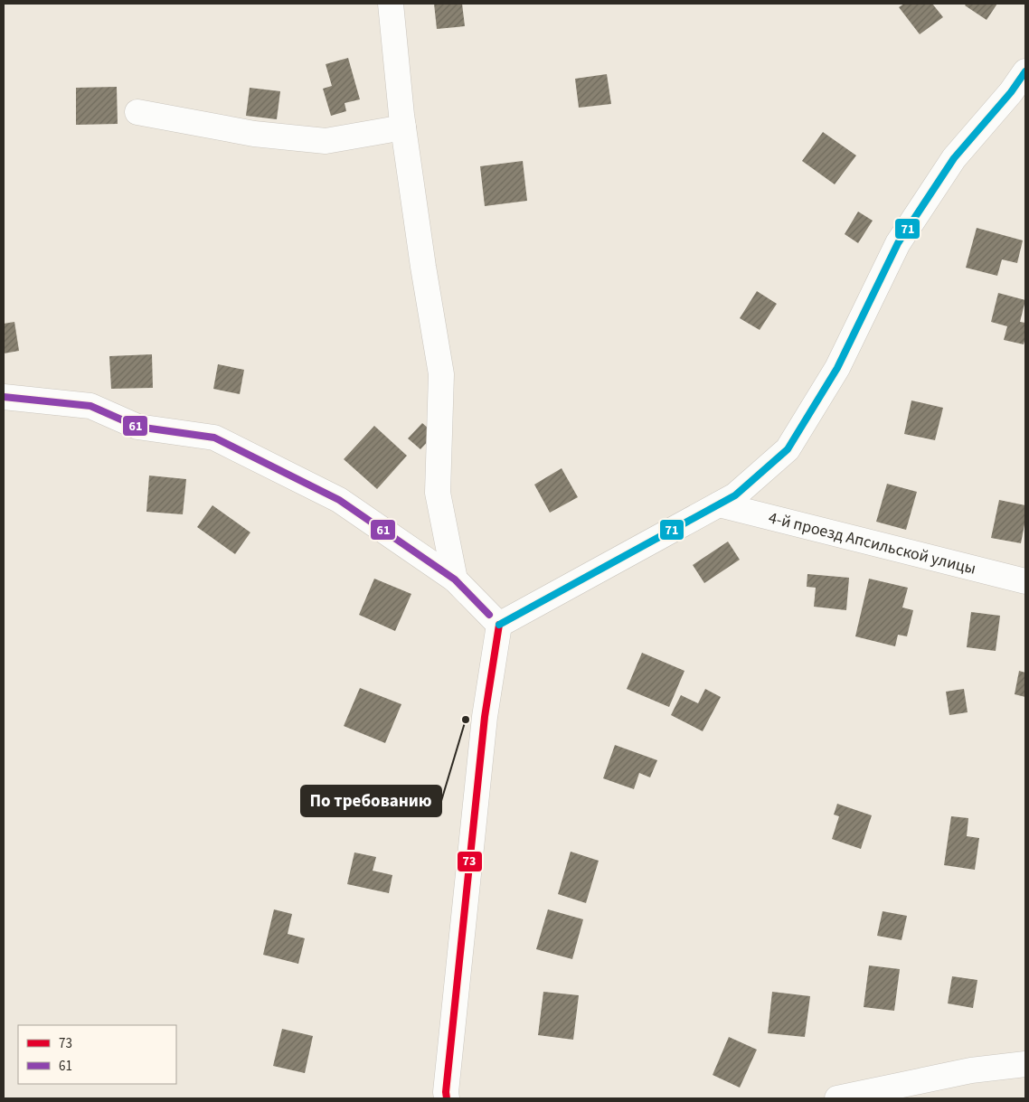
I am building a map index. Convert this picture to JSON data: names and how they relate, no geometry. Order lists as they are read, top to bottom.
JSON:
{
  "streets": {
    "street": ["4-й проезд Апсильской улицы"]
  },
  "places": ["По требованию"],
  "lines": ["transit line 71", "transit line 61", "transit line 73"],
  "legend": ["73", "61"]
}
